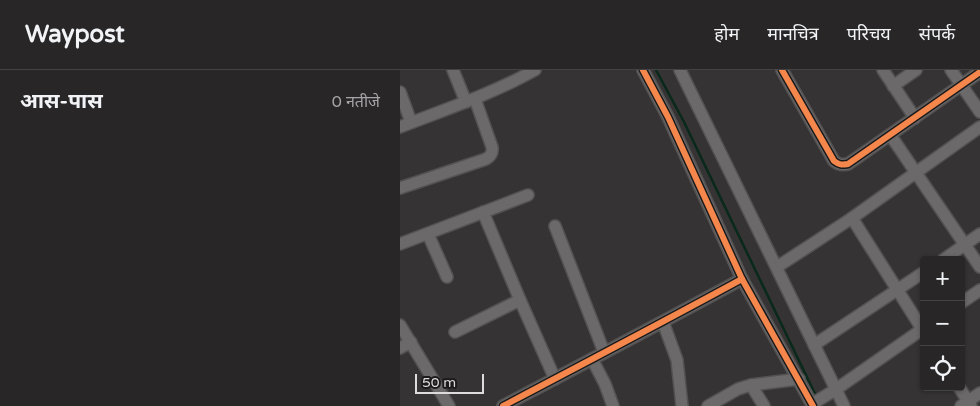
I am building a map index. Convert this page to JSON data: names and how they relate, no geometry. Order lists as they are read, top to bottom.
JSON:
{
  "scale_bar": "50 m",
  "page": {
    "header": "Waypost",
    "nav": [
      "होम",
      "मानचित्र",
      "परिचय",
      "संपर्क"
    ],
    "heading": ["आस-पास", "0 नतीजे"],
    "map_buttons": ["+", "−"],
    "scale": "50 m"
  }
}
